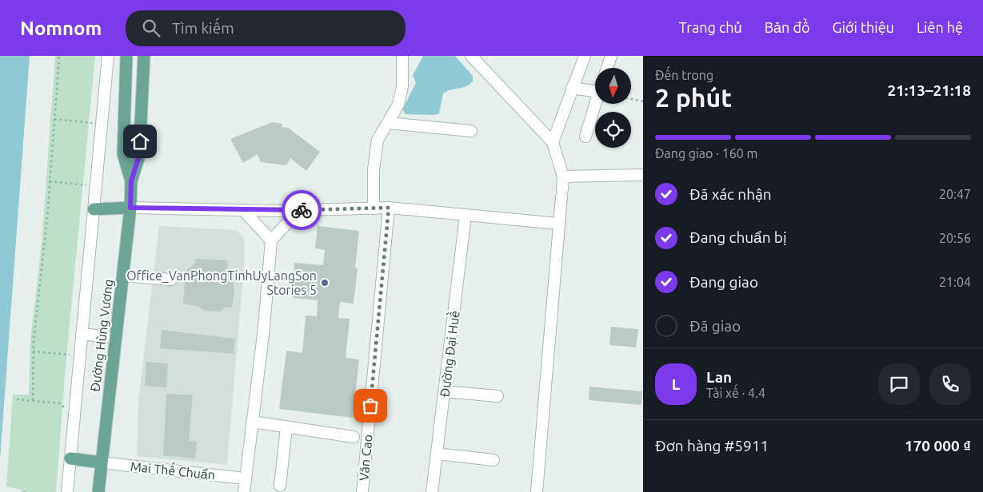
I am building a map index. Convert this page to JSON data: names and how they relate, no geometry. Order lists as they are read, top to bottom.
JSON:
{
  "streets": {
    "main road": ["Đường Hùng Vương"],
    "street": ["Đường Đại Huề", "Văn Cao", "Mai Thế Chuẩn"]
  },
  "crossings": [
    ["Đường Hùng Vương", "Mai Thế Chuẩn"]
  ],
  "places": ["Office_VanPhongTinhUyLangSon Stories 5"],
  "north": "bottom",
  "page": {
    "header": "Nomnom",
    "search": "Tìm kiếm",
    "nav": [
      "Trang chủ",
      "Bản đồ",
      "Giới thiệu",
      "Liên hệ"
    ],
    "heading": ["2 phút", "Đến trong", "21:13–21:18"],
    "panel": [
      "Lan",
      "Tài xế · 4.4",
      "Đơn hàng #5911",
      "170 000 ₫"
    ],
    "bar": "Đang giao · 160 m",
    "list": [
      ["Đã xác nhận", "20:47"],
      ["Đang chuẩn bị", "20:56"],
      ["Đang giao", "21:04"],
      "Đã giao"
    ],
    "round": "L"
  }
}
